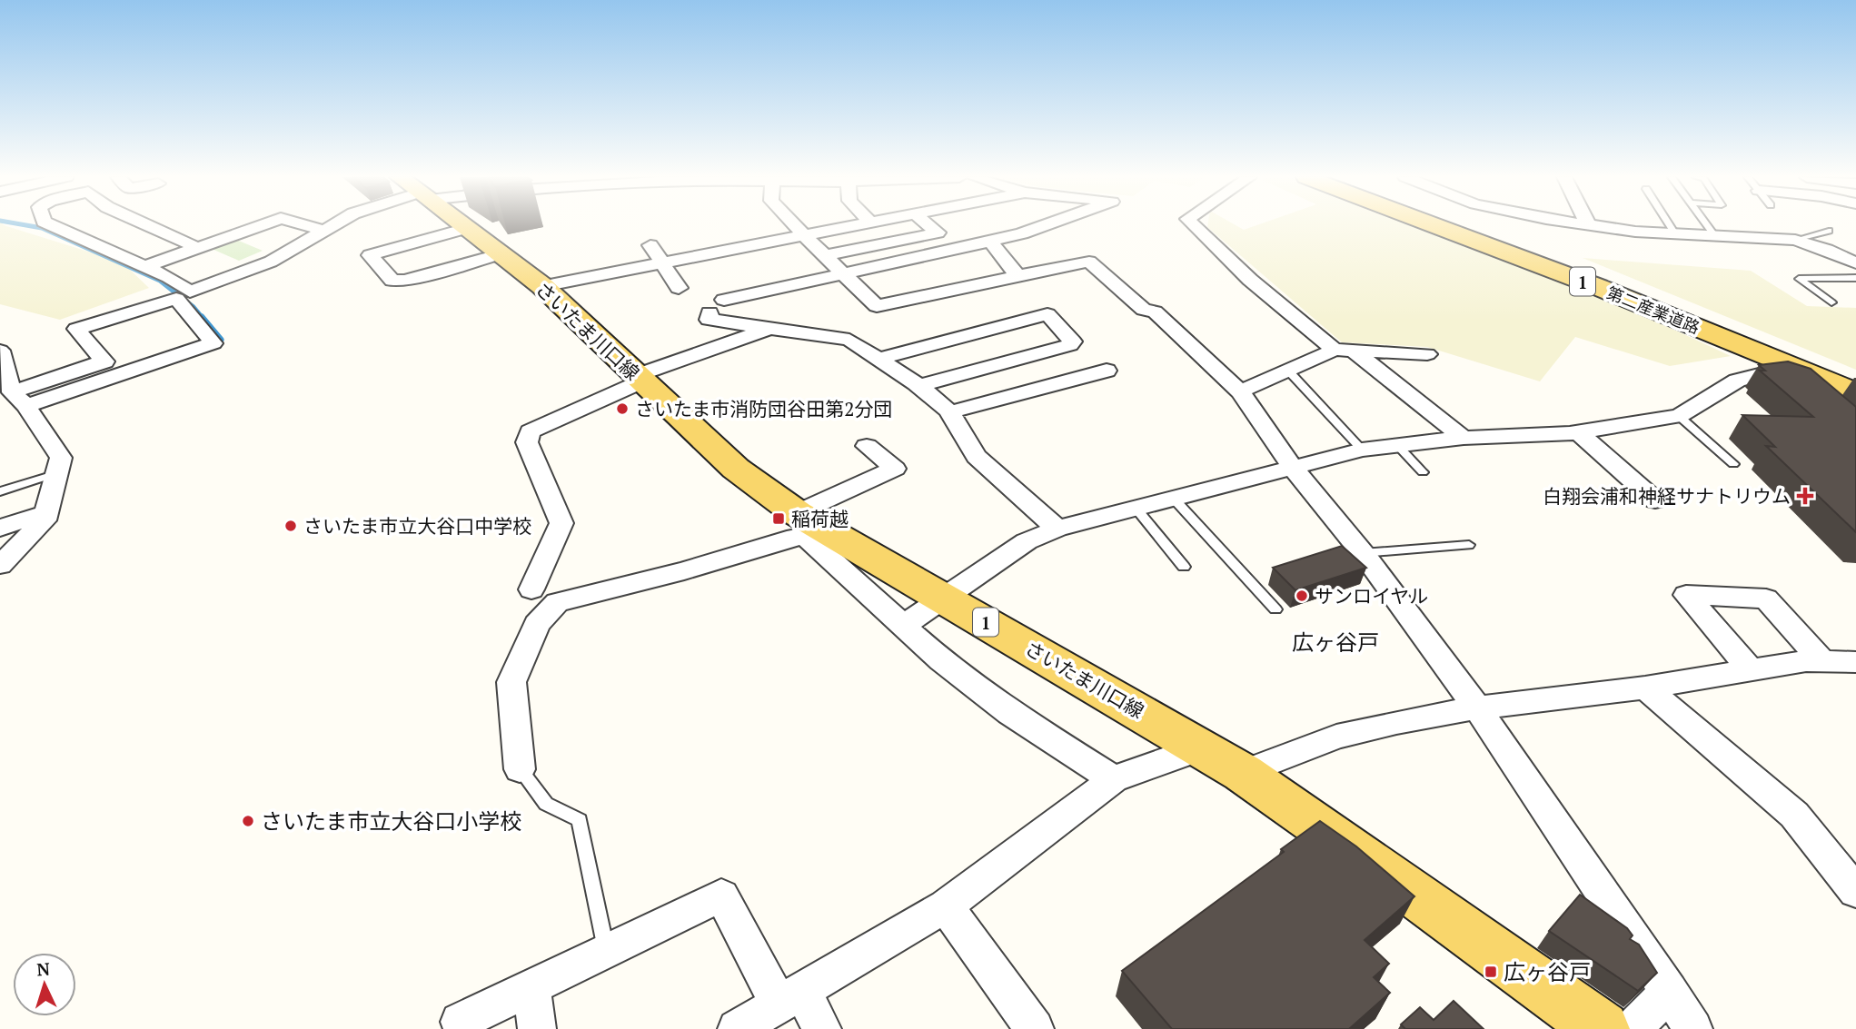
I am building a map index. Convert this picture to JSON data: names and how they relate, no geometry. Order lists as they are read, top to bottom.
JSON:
{
  "streets": {
    "main road": ["1", "第二産業道路", "さいたま川口線"]
  },
  "districts": ["広ヶ谷戸"],
  "places": {
    "other": [
      "さいたま市消防団谷田第2分団",
      "さいたま市立大谷口中学校",
      "サンロイヤル",
      "さいたま市立大谷口小学校"
    ],
    "health": ["白翔会浦和神経サナトリウム"],
    "transit": ["稲荷越", "広ヶ谷戸"]
  },
  "north": "top"
}
